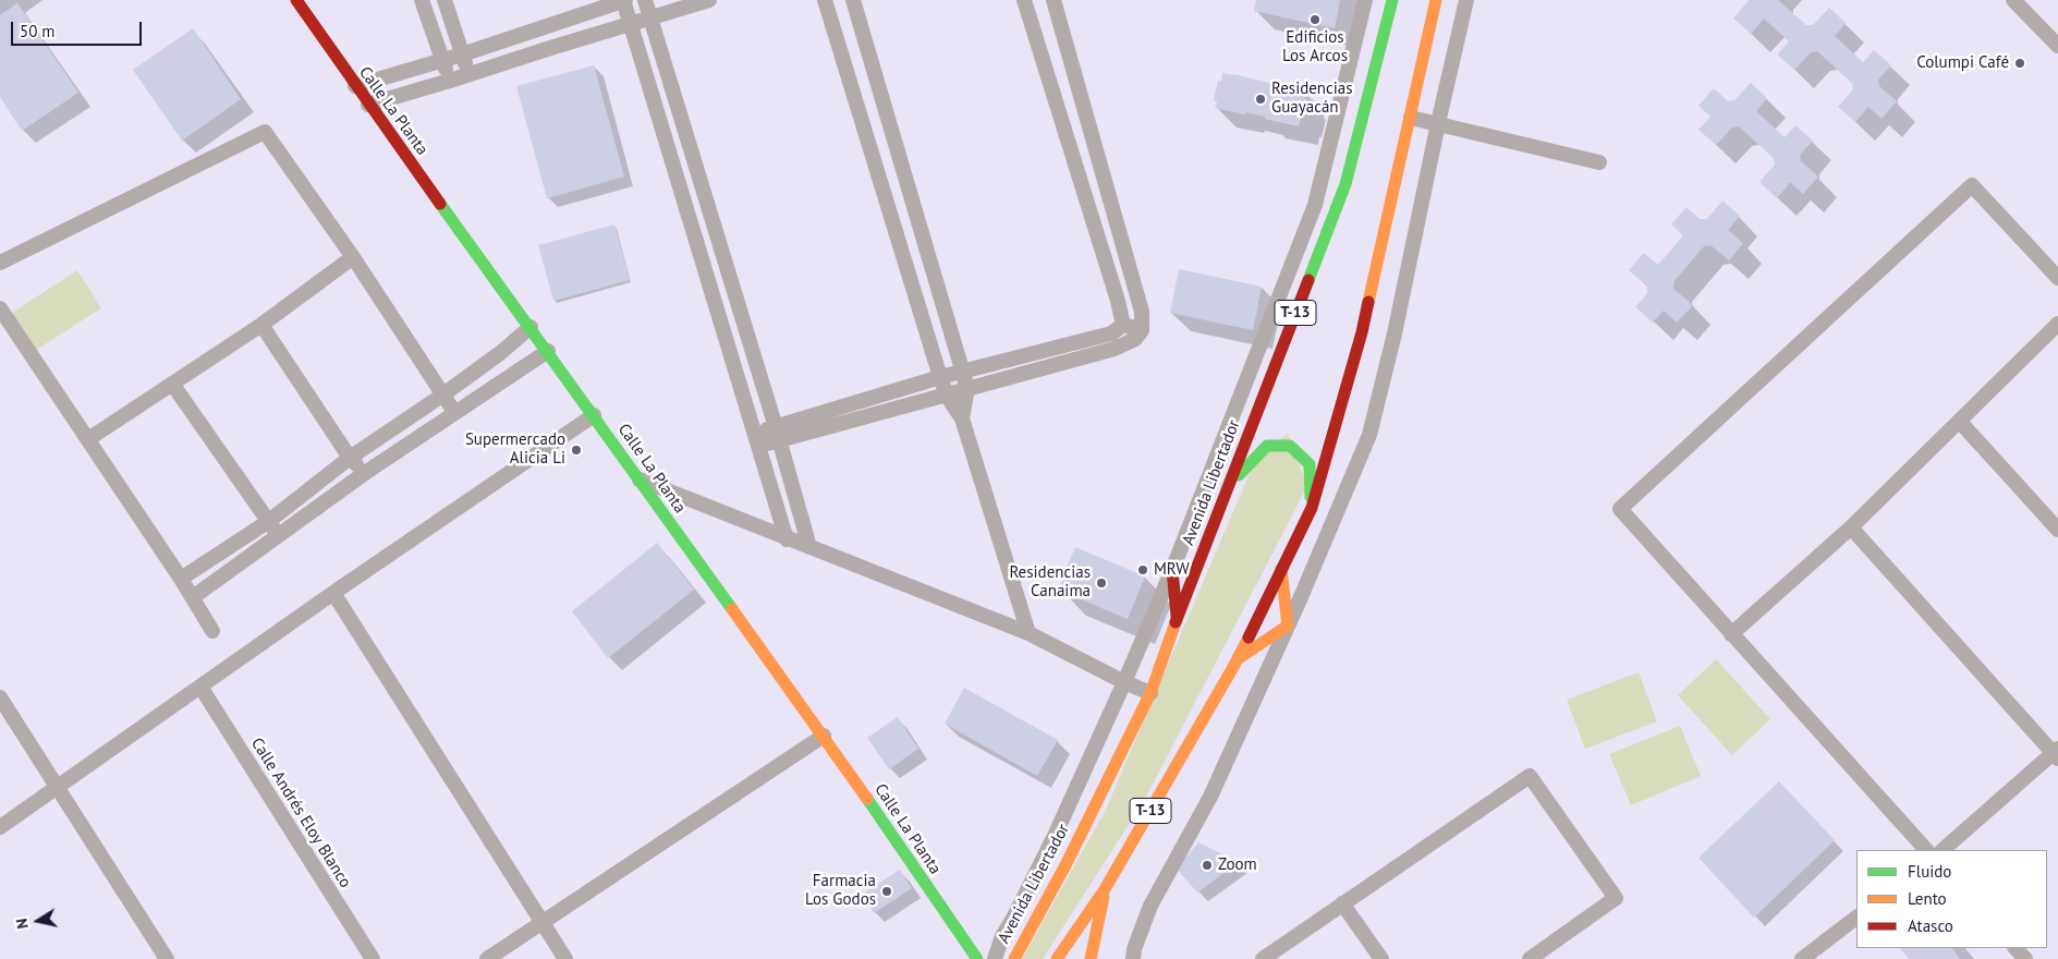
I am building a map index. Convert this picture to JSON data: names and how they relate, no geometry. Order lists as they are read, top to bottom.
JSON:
{
  "streets": {
    "main road": ["Calle La Planta", "T-13", "Avenida Libertador"],
    "street": ["Calle Andrés Eloy Blanco"]
  },
  "crossings": [
    ["T-13", "Avenida Libertador"]
  ],
  "places": [
    "Edificios Los Arcos",
    "Columpi Café",
    "Residencias Guayacán",
    "Supermercado Alicia Li",
    "MRW",
    "Residencias Canaima",
    "Zoom",
    "Farmacia Los Godos"
  ],
  "legend": ["Fluido", "Lento", "Atasco"],
  "scale_bar": "50 m",
  "north": "left"
}
